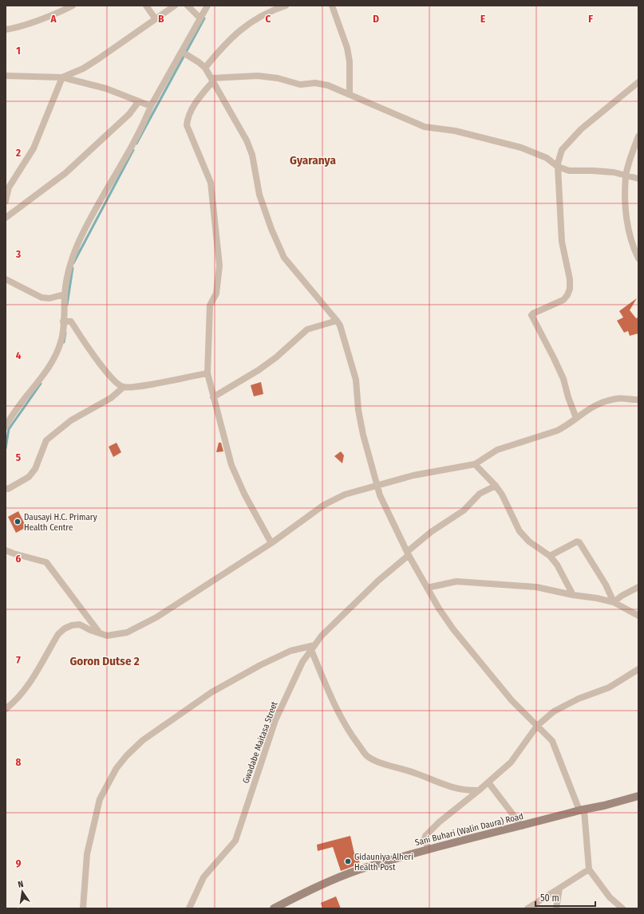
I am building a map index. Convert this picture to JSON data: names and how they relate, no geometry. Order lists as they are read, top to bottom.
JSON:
{
  "streets": {
    "street": ["Gwadabe Maitasa Street", "Sani Buhari (Walin Daura) Road"]
  },
  "districts": ["Gyaranya", "Goron Dutse 2"],
  "places": ["Dausayi H.C. Primary Health Centre", "Gidauniya Alheri Health Post"],
  "scale_bar": "50 m",
  "north": "top",
  "grid": {
    "columns": [
      "A",
      "B",
      "C",
      "D",
      "E",
      "F"
    ],
    "rows": [
      "1",
      "2",
      "3",
      "4",
      "5",
      "6",
      "7",
      "8",
      "9"
    ]
  }
}
